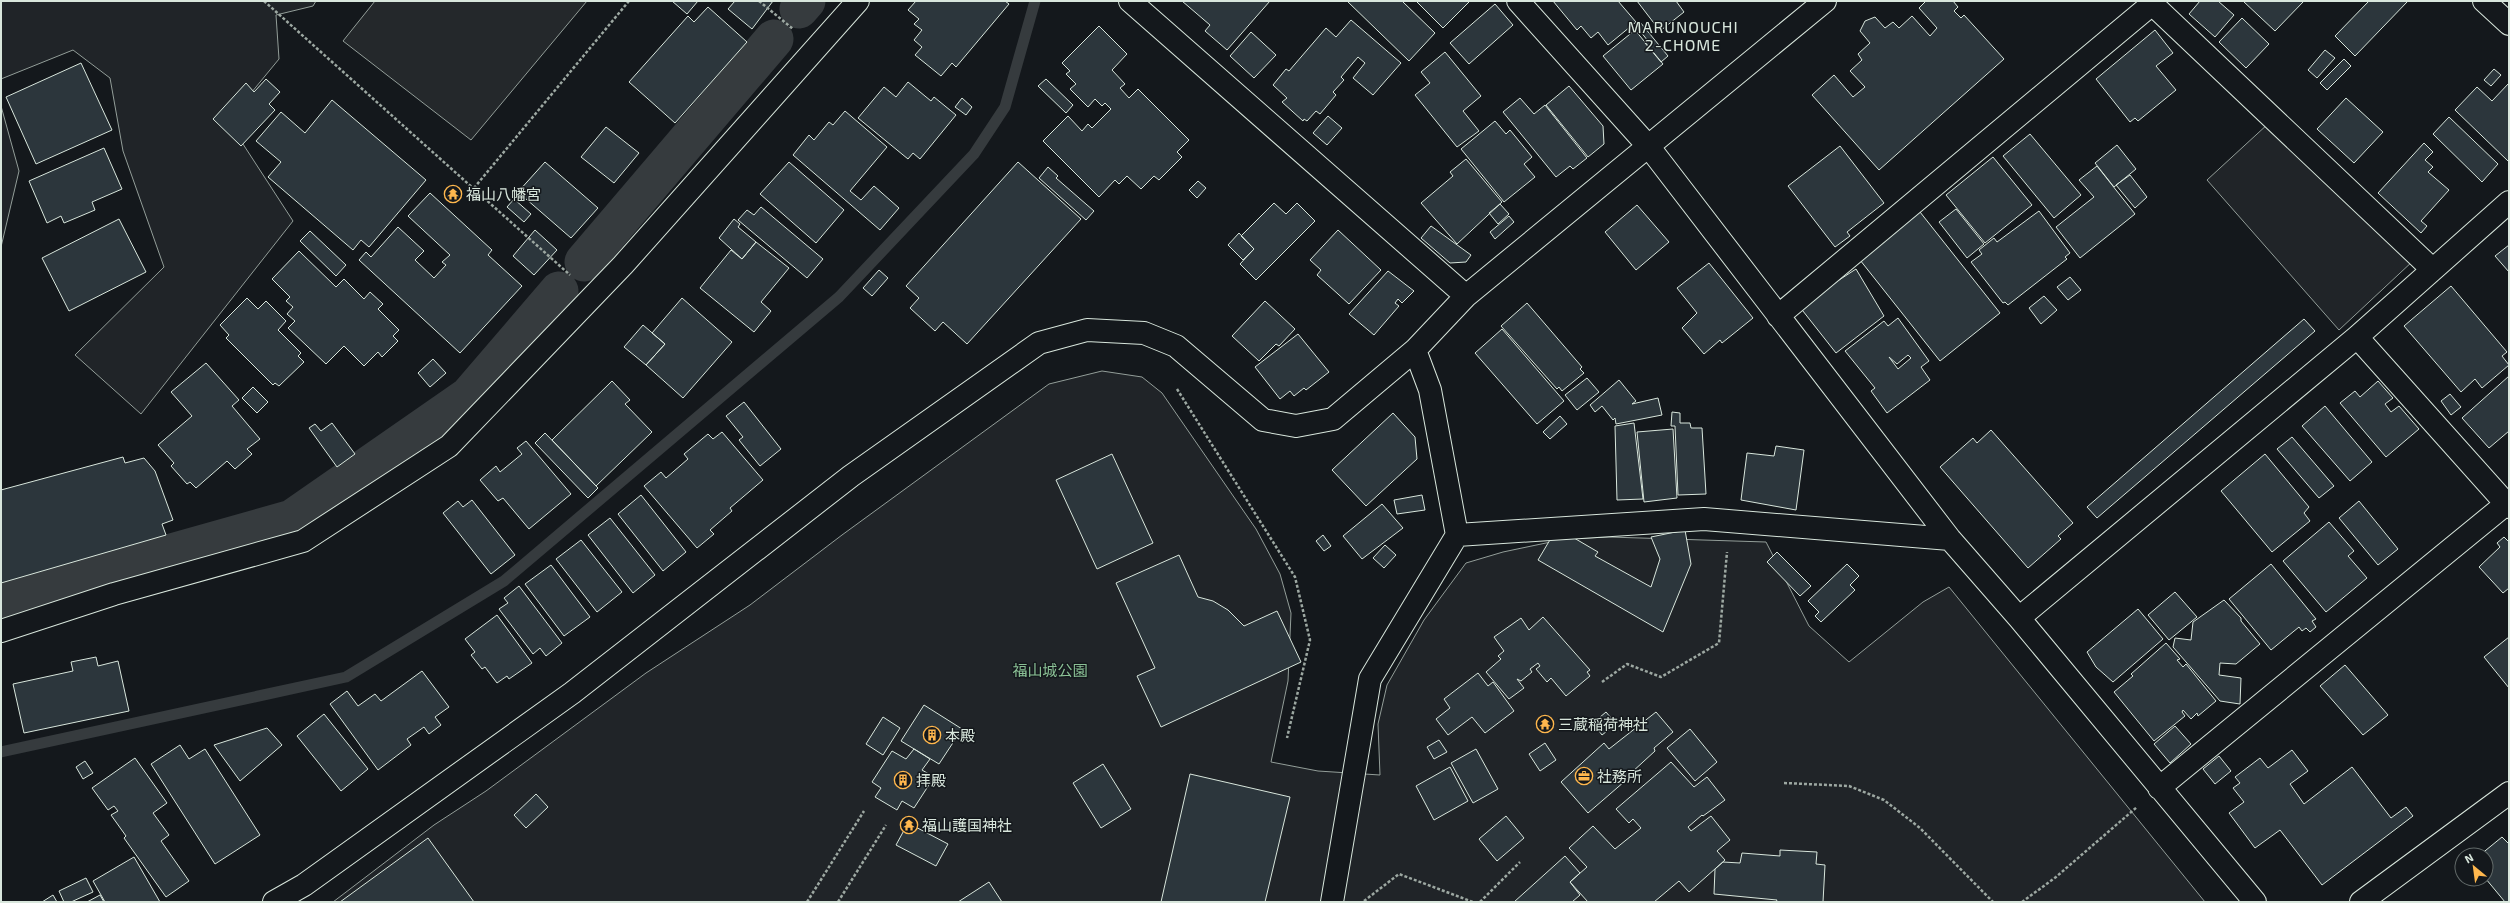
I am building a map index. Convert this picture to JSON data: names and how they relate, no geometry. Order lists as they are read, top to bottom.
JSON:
{
  "districts": ["MARUNOUCHI 2-CHOME"],
  "parks": ["福山城公園"],
  "places": {
    "temple": ["福山八幡宮", "三蔵稲荷神社", "福山護国神社"],
    "building": ["本殿", "拝殿"],
    "office": ["社務所"]
  },
  "north": "top left"
}
